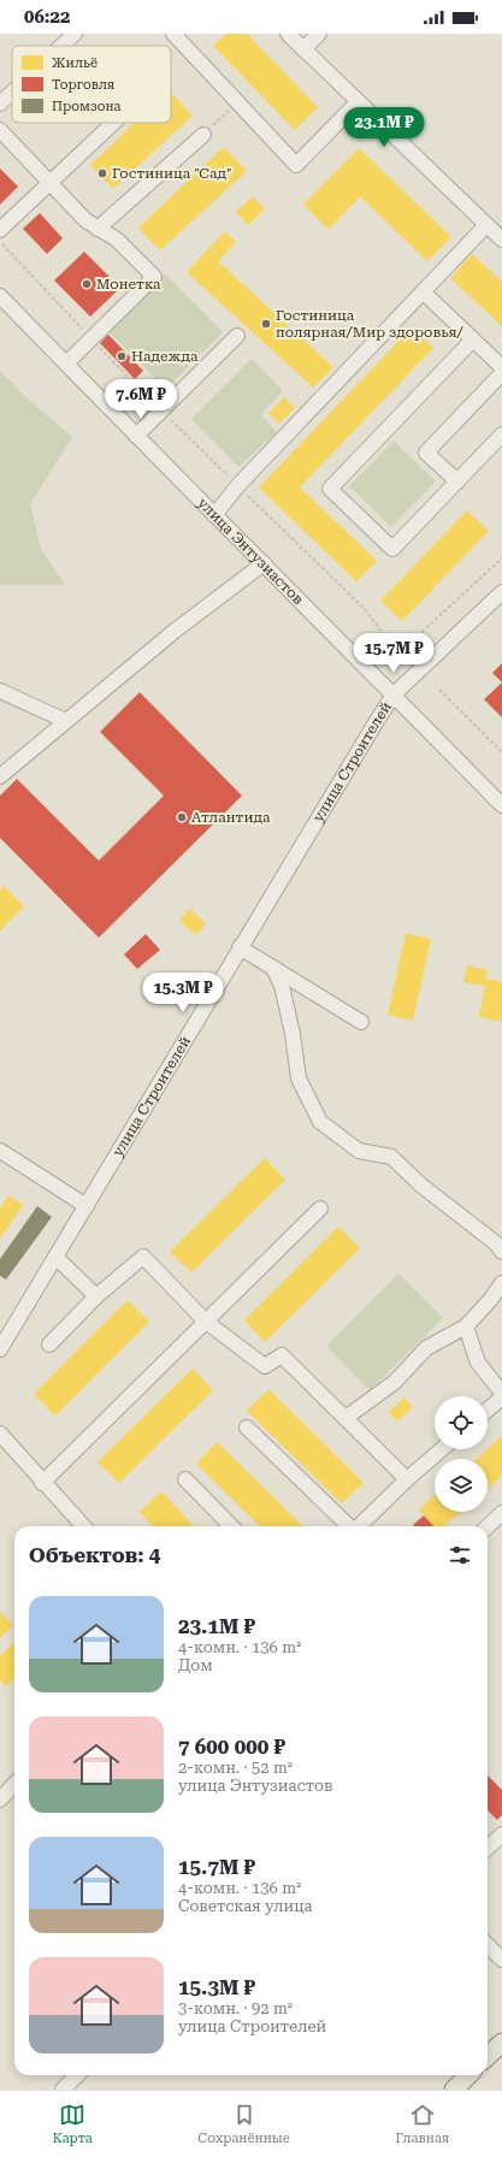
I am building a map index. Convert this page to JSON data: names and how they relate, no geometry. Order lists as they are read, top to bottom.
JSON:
{
  "streets": {
    "street": ["улица Энтузиастов", "улица Строителей"]
  },
  "crossings": [
    ["улица Энтузиастов", "улица Строителей"]
  ],
  "places": [
    "Гостиница \"Сад\"",
    "Монетка",
    "Гостиница полярная/Мир здоровья/",
    "Надежда",
    "Атлантида"
  ],
  "legend": ["Жильё", "Торговля", "Промзона"],
  "page": {
    "status": "06:22",
    "price": [
      "23.1M ₽",
      "7.6M ₽",
      "15.7M ₽",
      "15.3M ₽"
    ],
    "heading": "Объектов: 4",
    "list": [
      {
        "name": "23.1M ₽",
        "note": "4-комн. · 136 m² · Дом"
      },
      {
        "name": "7 600 000 ₽",
        "note": "2-комн. · 52 m² · улица Энтузиастов"
      },
      {
        "name": "15.7M ₽",
        "note": "4-комн. · 136 m² · Советская улица"
      },
      {
        "name": "15.3M ₽",
        "note": "3-комн. · 92 m² · улица Строителей"
      }
    ],
    "tabs": ["Карта", "Сохранённые", "Главная"]
  }
}
